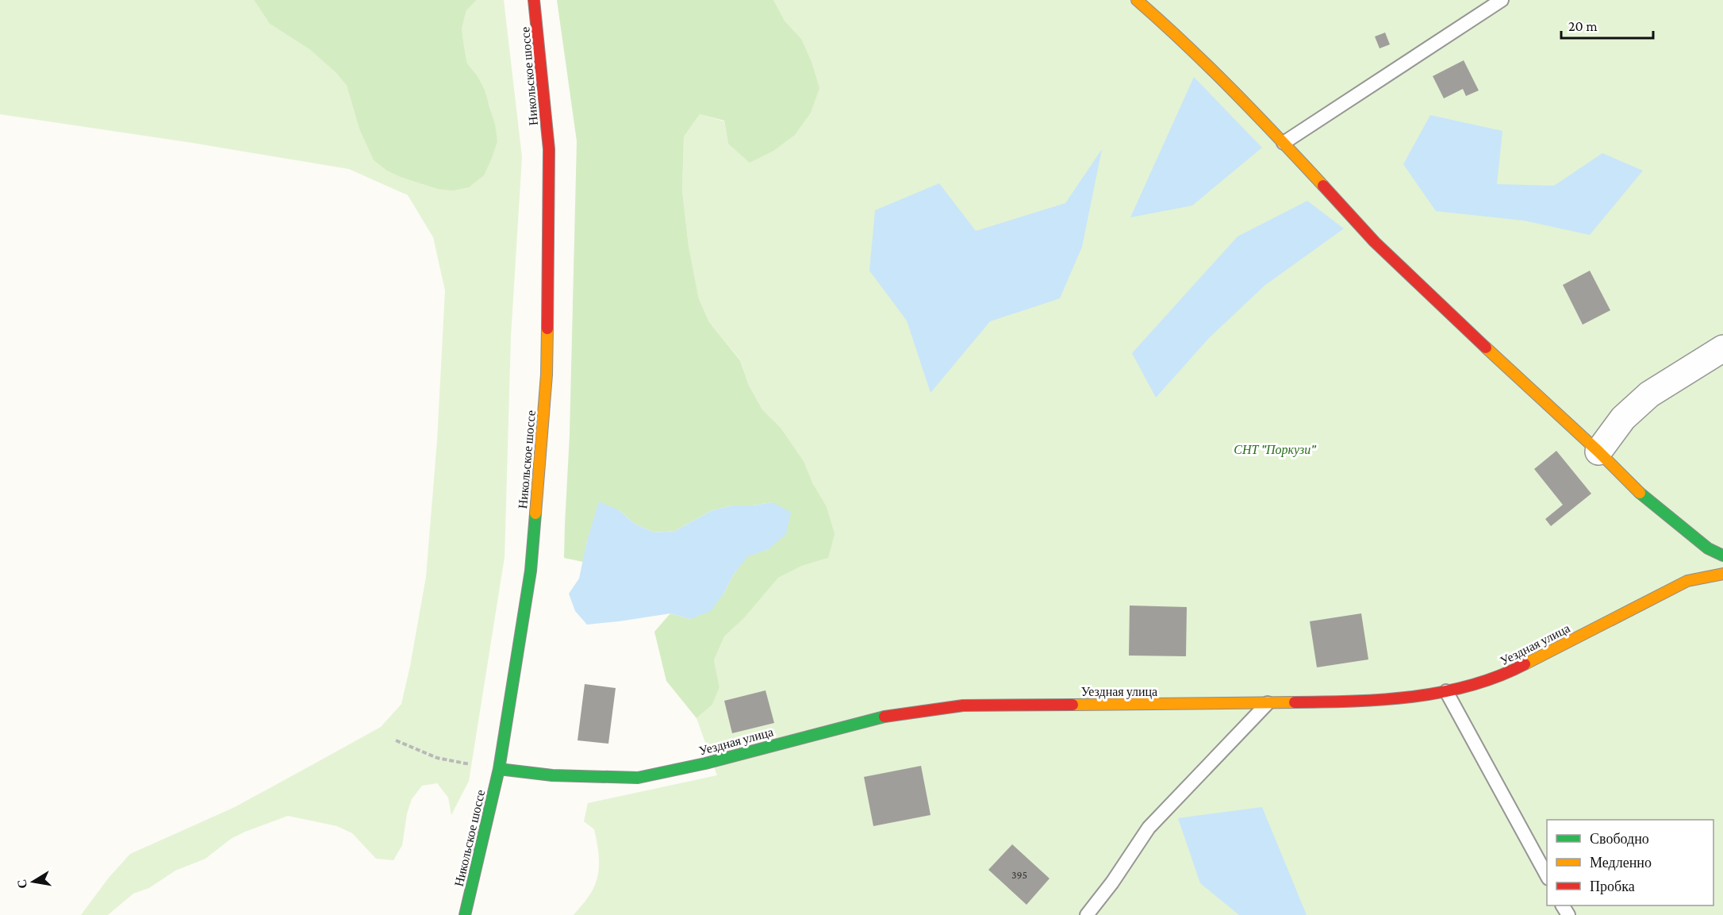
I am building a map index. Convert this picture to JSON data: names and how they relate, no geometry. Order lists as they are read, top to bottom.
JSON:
{
  "streets": {
    "street": ["Никольское шоссе", "Уездная улица"]
  },
  "crossings": [
    ["Никольское шоссе", "Уездная улица"]
  ],
  "parks": ["СНТ \"Поркузи\""],
  "house_numbers": ["395"],
  "legend": ["Свободно", "Медленно", "Пробка"],
  "scale_bar": "20 m",
  "north": "left"
}
